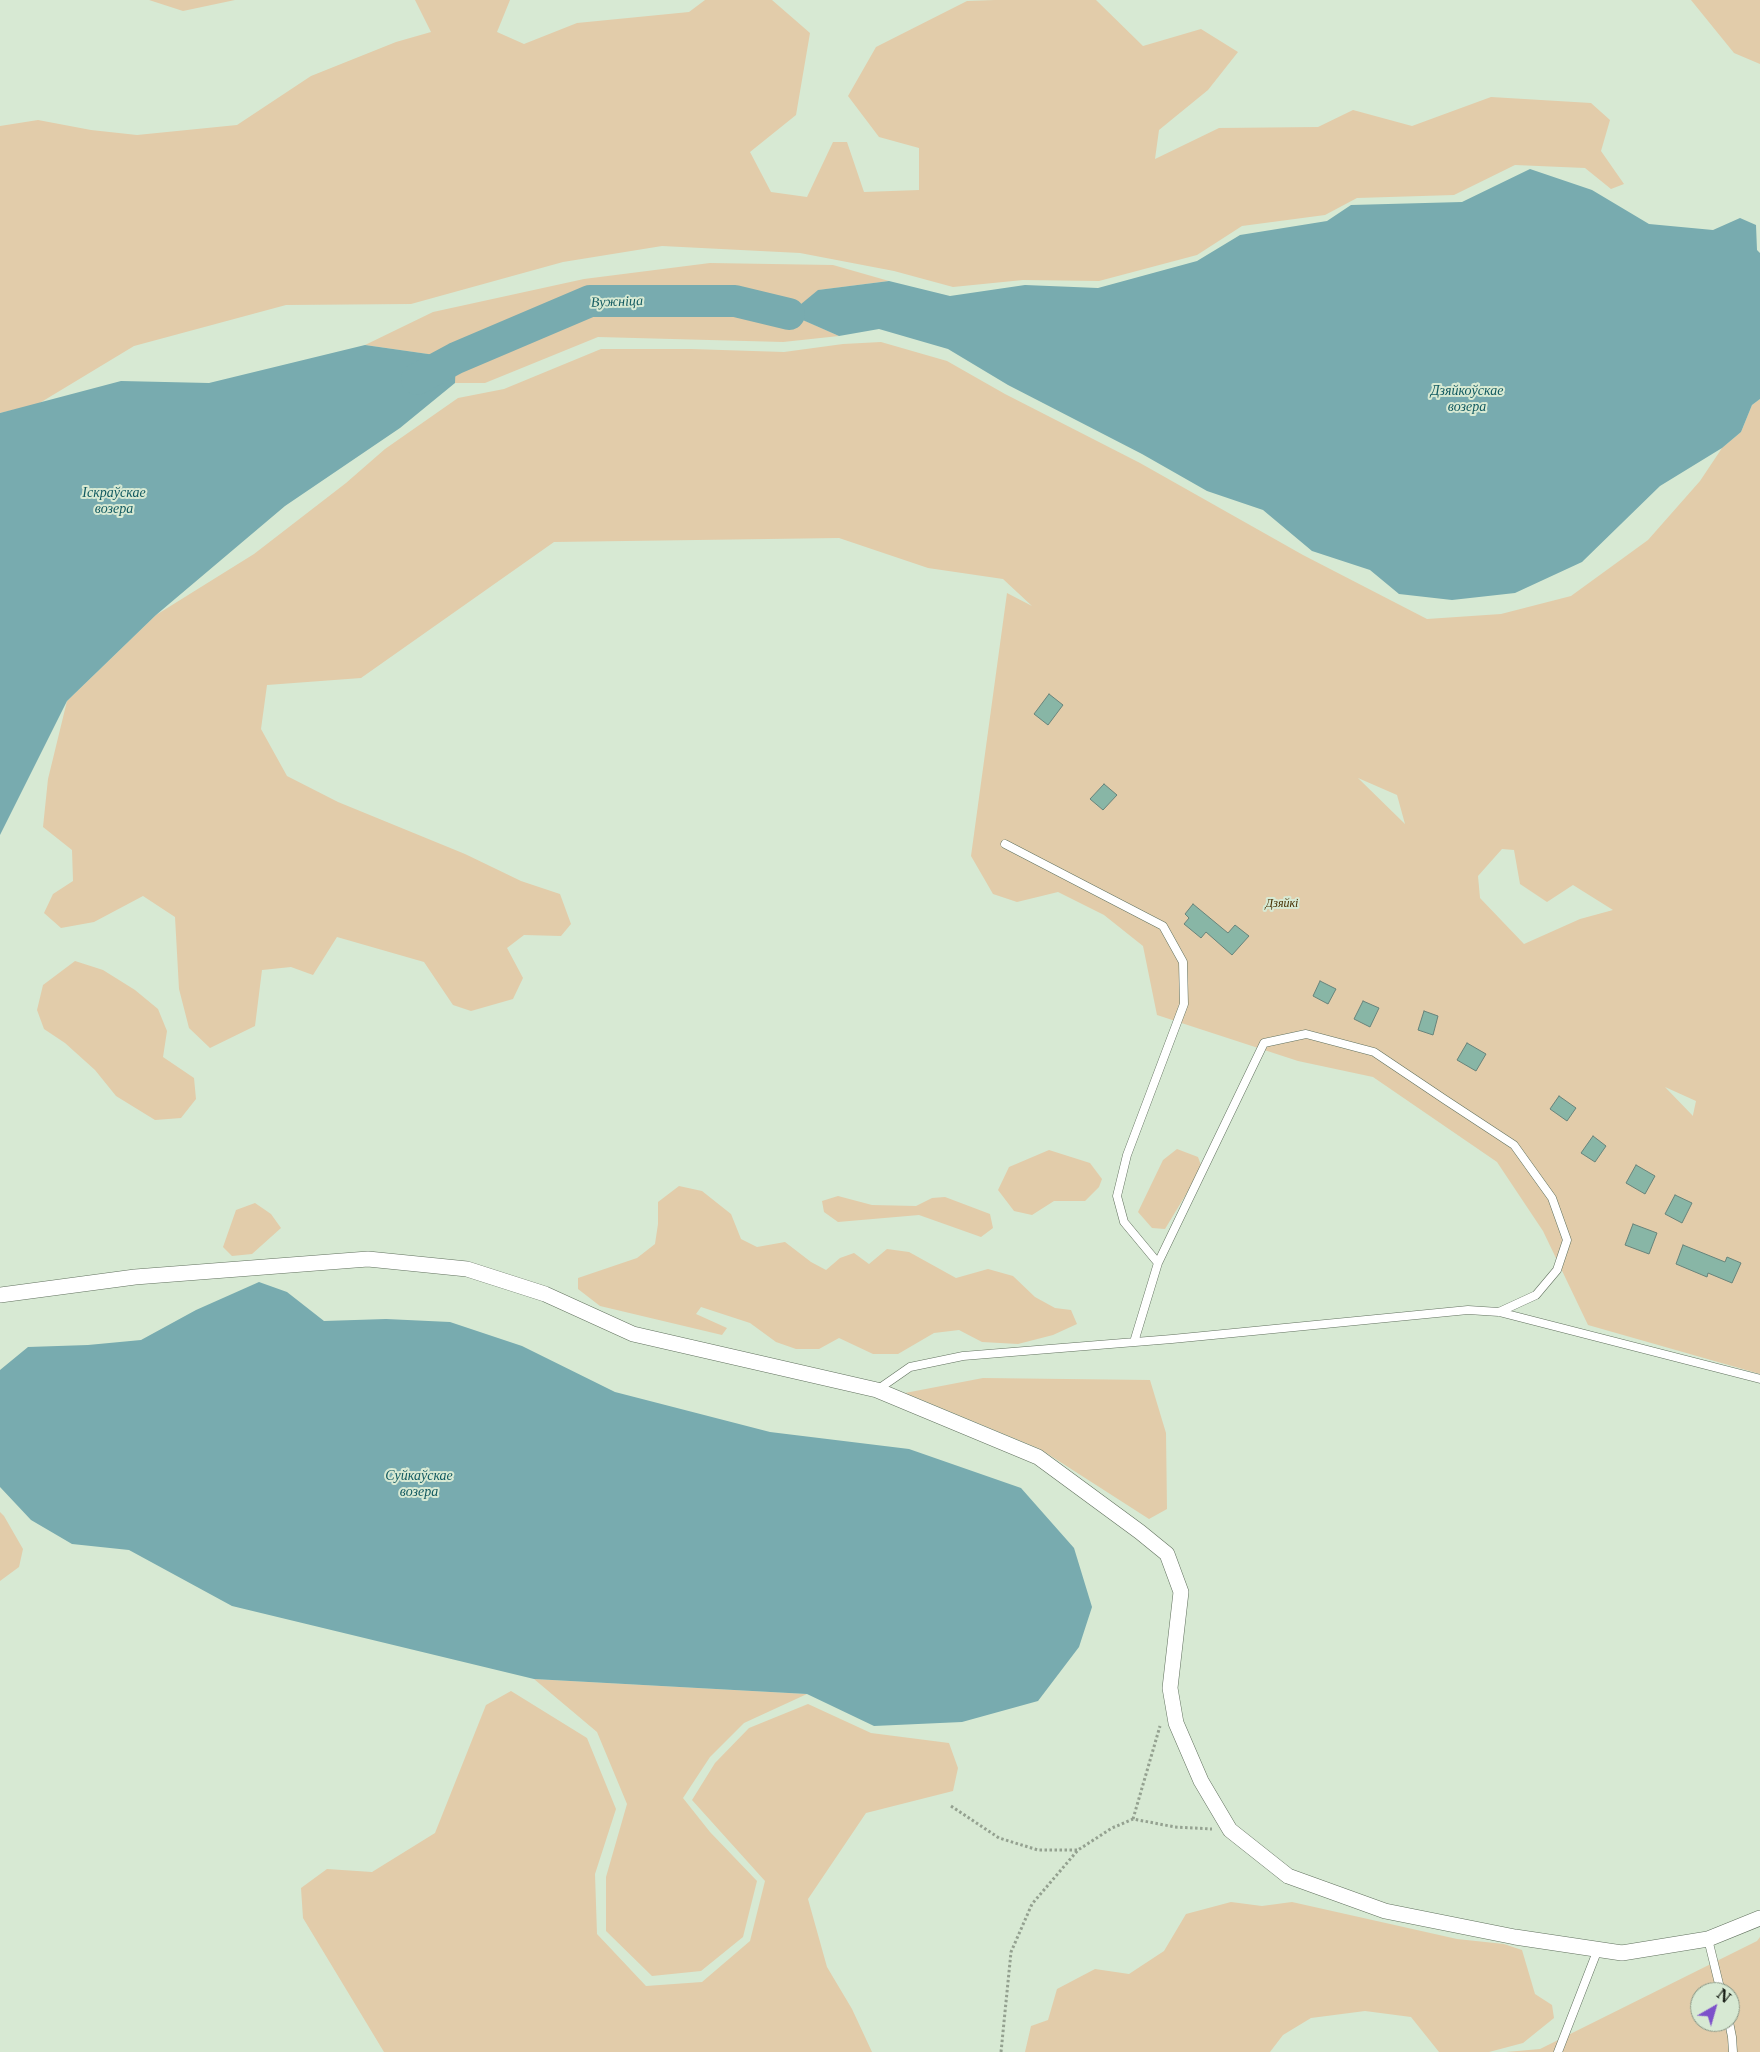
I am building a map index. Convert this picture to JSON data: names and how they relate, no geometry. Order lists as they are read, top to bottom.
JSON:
{
  "water": [
    "Вужніца",
    "Дзяйкоўскае возера",
    "Іскраўскае возера",
    "Суйкаўскае возера"
  ],
  "parks": ["Дзяйкі"],
  "north": "top right"
}
